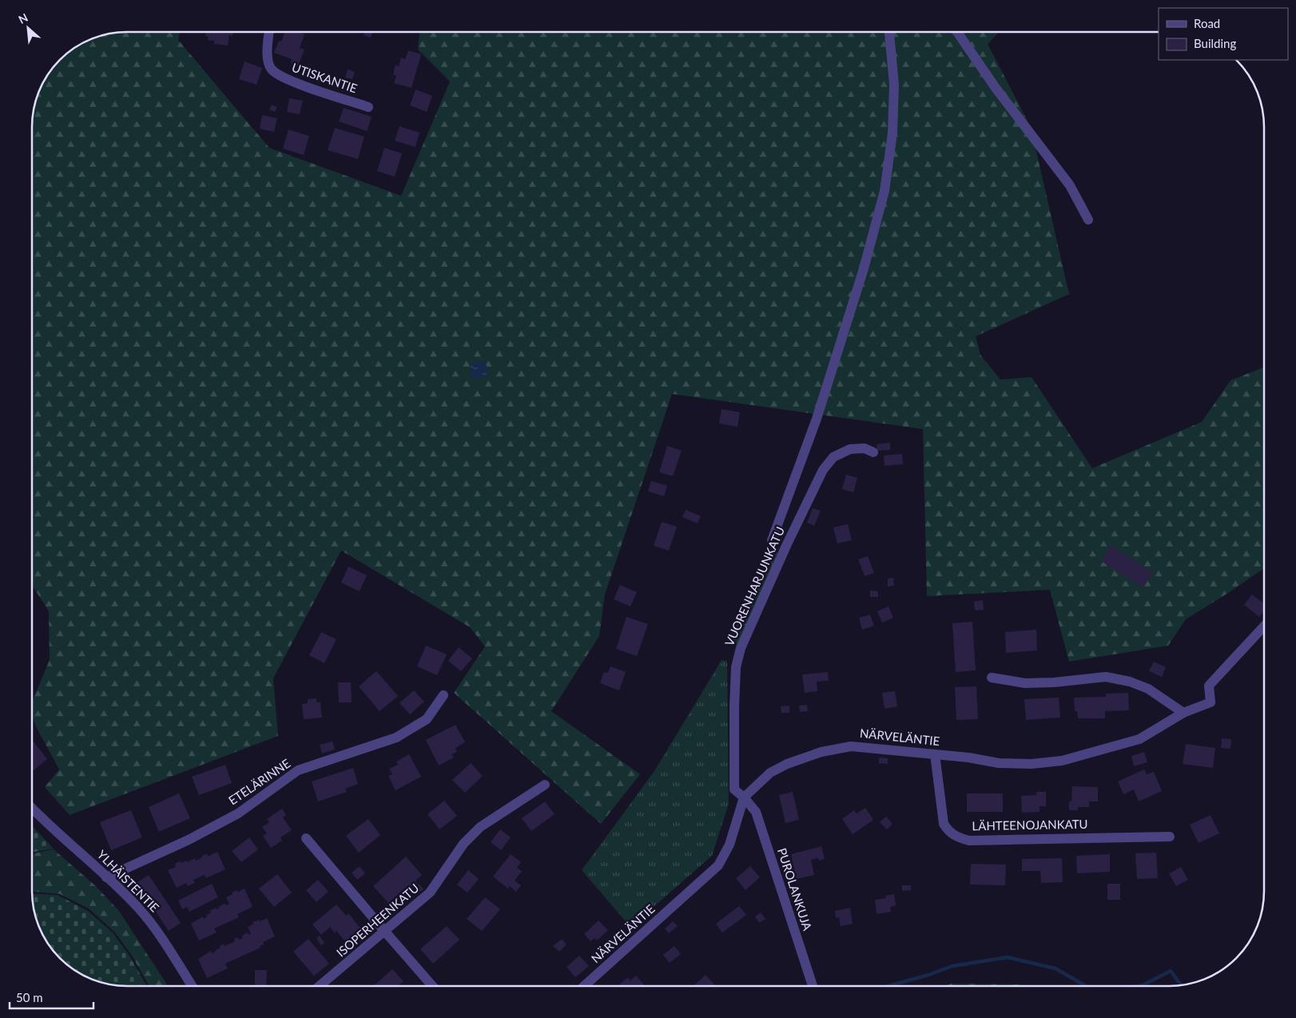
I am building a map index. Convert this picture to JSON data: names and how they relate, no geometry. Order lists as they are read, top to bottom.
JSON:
{
  "streets": {
    "street": [
      "UTISKANTIE",
      "VUORENHARJUNKATU",
      "NÄRVELÄNTIE",
      "ETELÄRINNE",
      "LÄHTEENOJANKATU",
      "YLHÄISTENTIE",
      "PUROLANKUJA",
      "ISOPERHEENKATU"
    ]
  },
  "crossings": [
    ["VUORENHARJUNKATU", "NÄRVELÄNTIE"],
    ["VUORENHARJUNKATU", "PUROLANKUJA"],
    ["NÄRVELÄNTIE", "LÄHTEENOJANKATU"],
    ["NÄRVELÄNTIE", "PUROLANKUJA"],
    ["ETELÄRINNE", "YLHÄISTENTIE"]
  ],
  "legend": ["Road", "Building"],
  "scale_bar": "50 m",
  "north": "top left"
}
